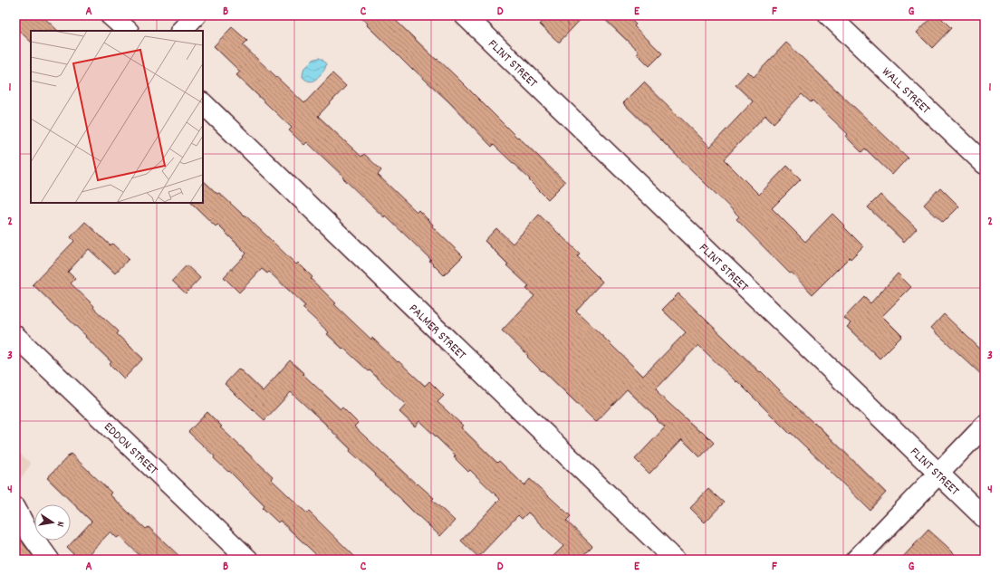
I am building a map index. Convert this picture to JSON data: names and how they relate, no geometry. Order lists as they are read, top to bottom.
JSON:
{
  "streets": {
    "street": [
      "FLINT STREET",
      "WALL STREET",
      "PALMER STREET",
      "EDDON STREET"
    ]
  },
  "north": "right",
  "grid": {
    "columns": [
      "A",
      "B",
      "C",
      "D",
      "E",
      "F",
      "G"
    ],
    "rows": [
      "1",
      "2",
      "3",
      "4"
    ]
  }
}
